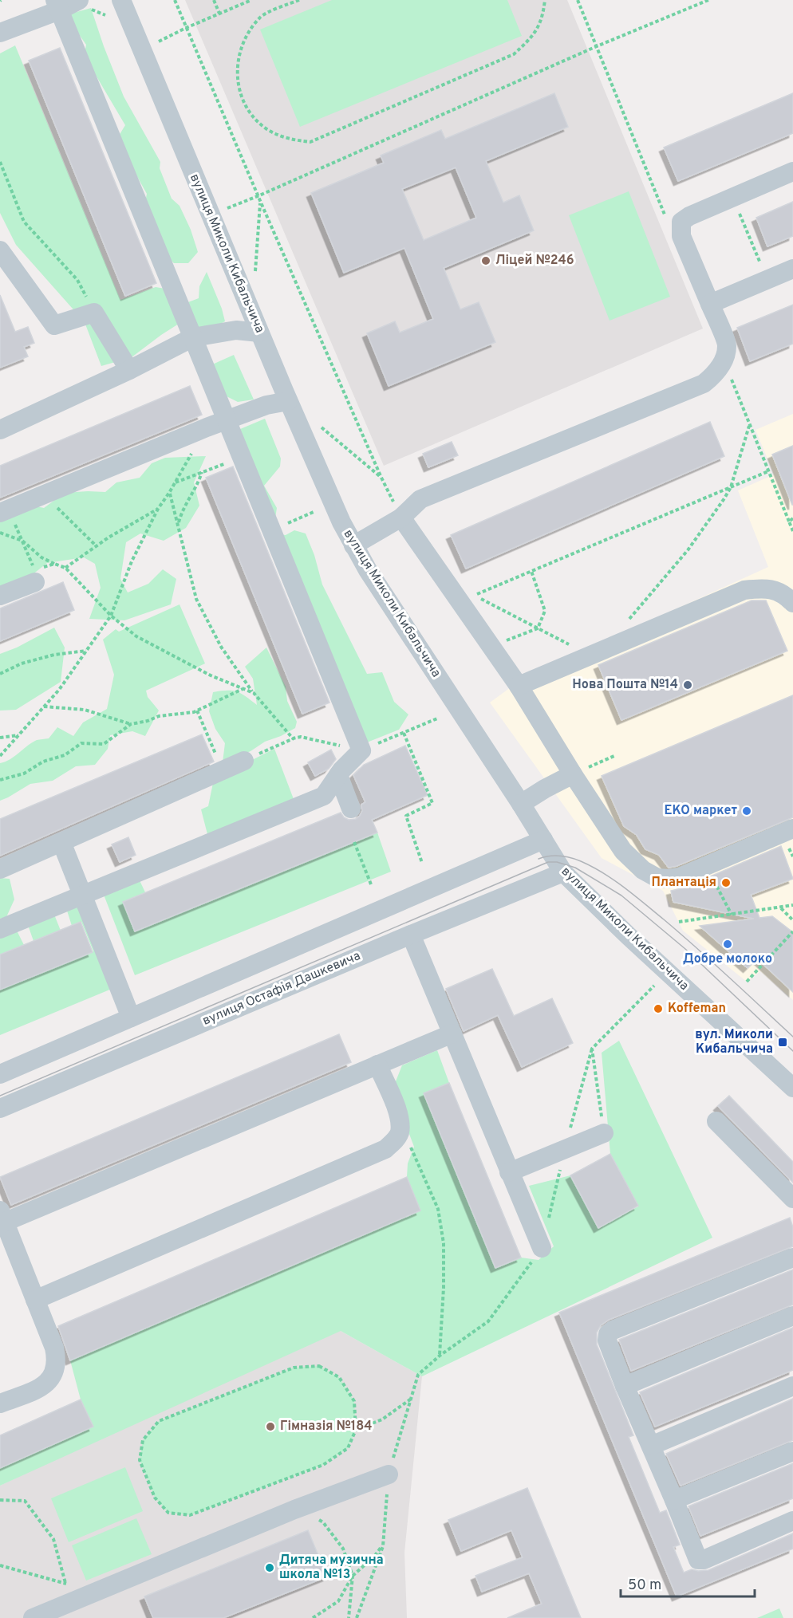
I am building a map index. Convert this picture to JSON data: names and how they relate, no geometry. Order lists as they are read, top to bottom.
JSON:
{
  "streets": {
    "street": ["вулиця Миколи Кибальчича", "вулиця Остафія Дашкевича"]
  },
  "crossings": [
    ["вулиця Миколи Кибальчича", "вулиця Остафія Дашкевича"]
  ],
  "places": {
    "other": [
      "Ліцей №246",
      "Нова Пошта №14",
      "ЕКО маркет",
      "Плантація",
      "Добре молоко",
      "Koffeman",
      "Гімназія №184",
      "Дитяча музична школа №13"
    ],
    "transit": ["вул. Миколи Кибальчича"]
  },
  "scale_bar": "50 m"
}
